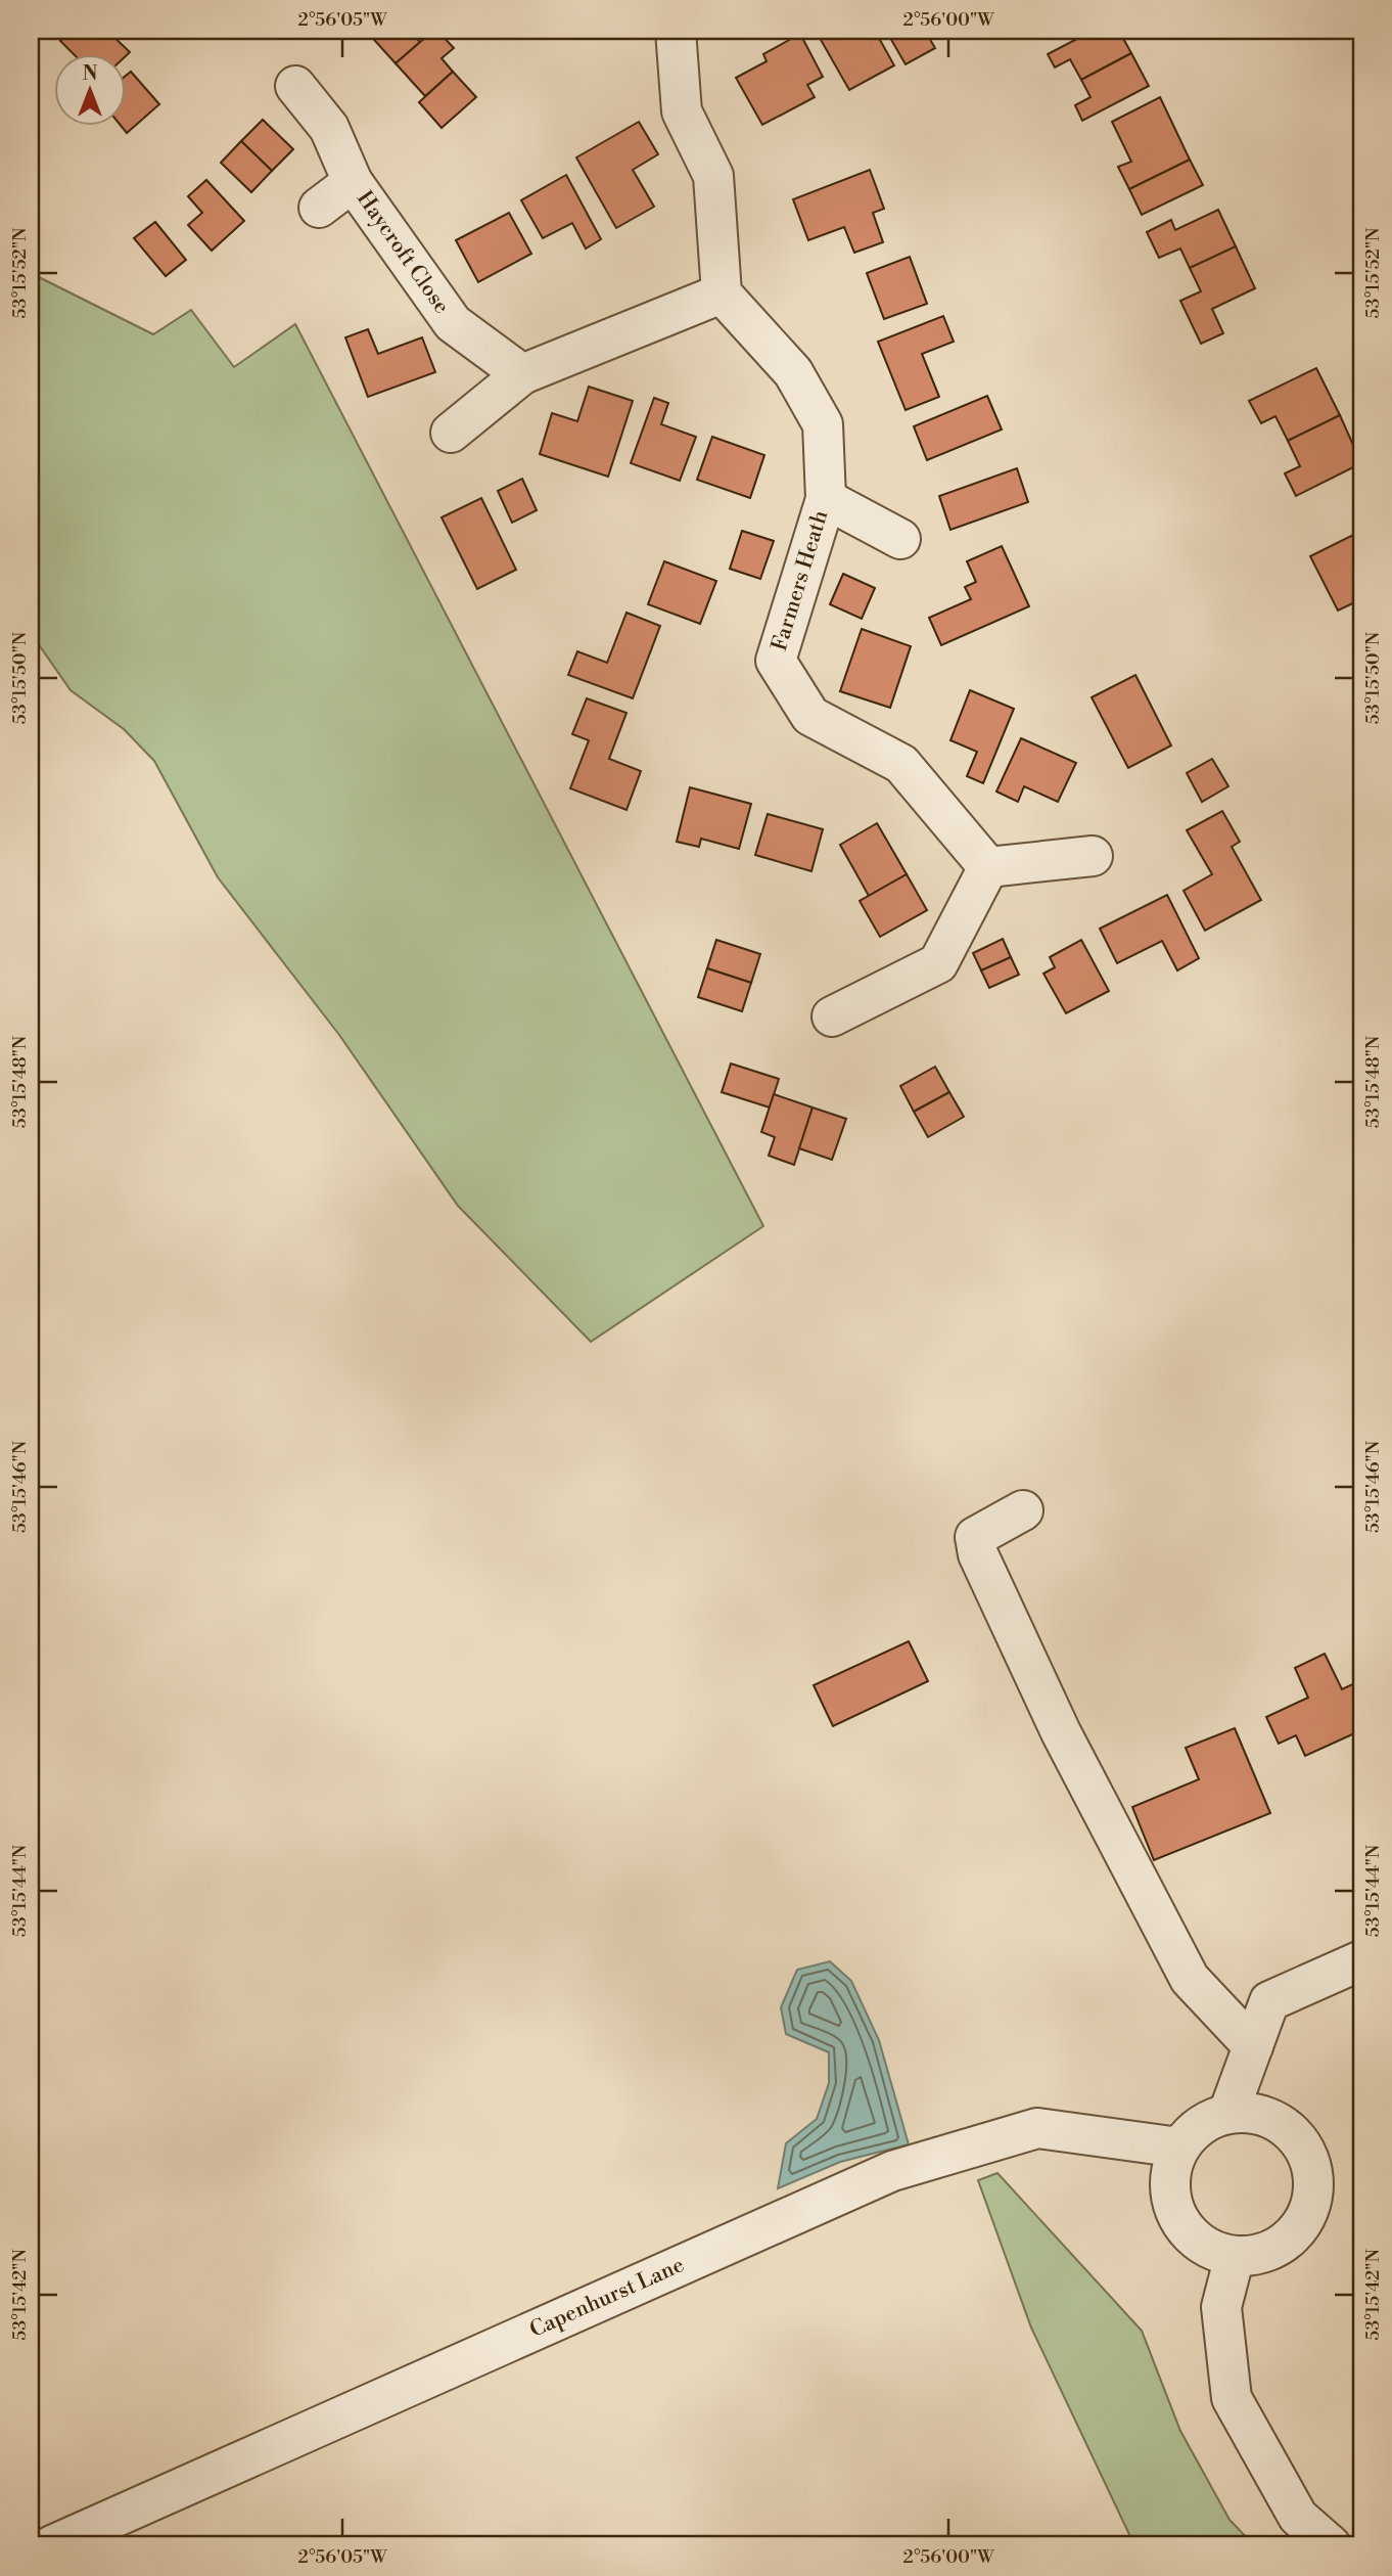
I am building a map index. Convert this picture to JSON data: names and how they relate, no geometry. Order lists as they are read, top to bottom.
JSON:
{
  "streets": {
    "street": ["Haycroft Close", "Farmers Heath", "Capenhurst Lane"]
  },
  "north": "top",
  "coordinates": [
    "2°56'05\"W",
    "2°56'00\"W",
    "53°15'52\"N",
    "53°15'50\"N",
    "53°15'48\"N",
    "53°15'46\"N",
    "53°15'44\"N",
    "53°15'42\"N"
  ]
}
